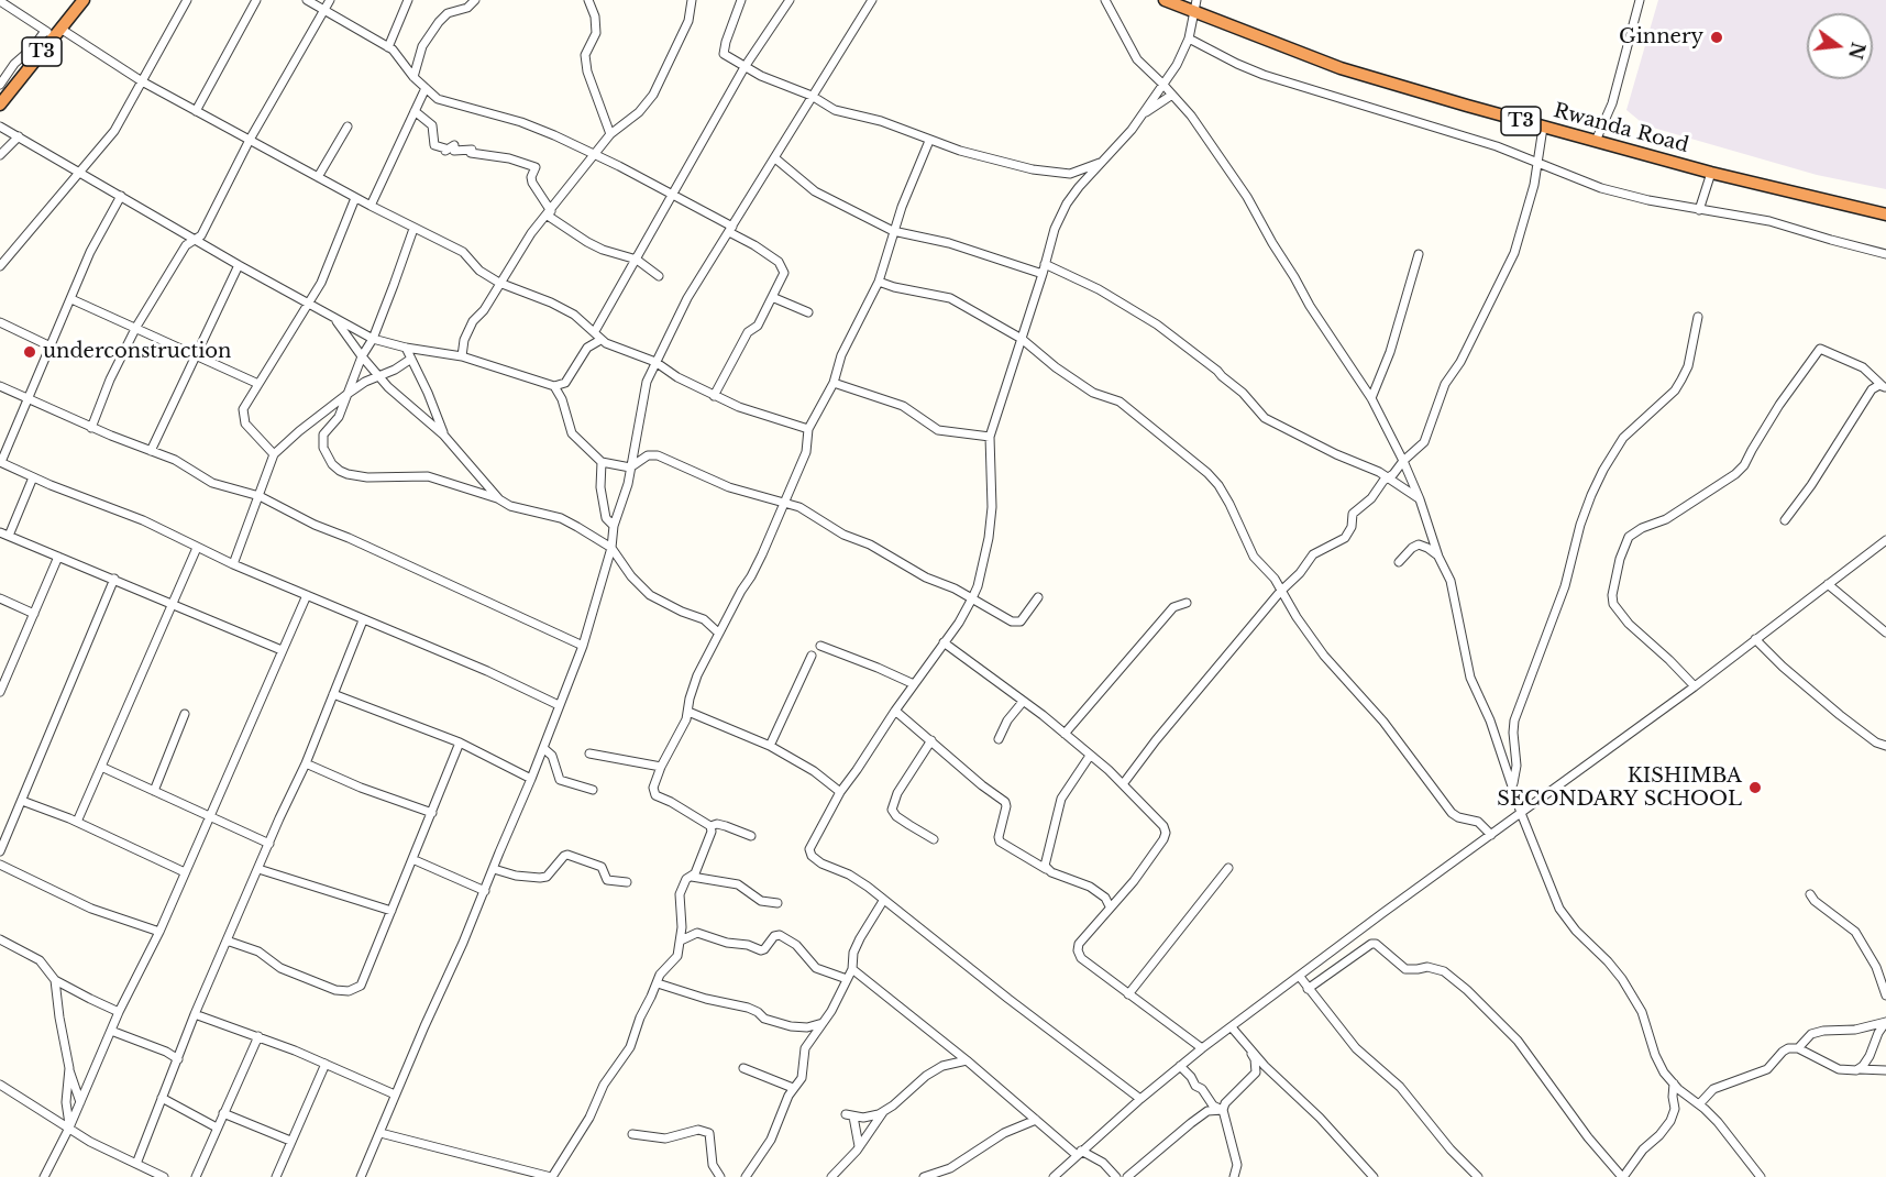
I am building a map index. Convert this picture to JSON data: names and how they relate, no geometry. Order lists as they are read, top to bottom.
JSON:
{
  "streets": {
    "highway": ["T3", "Rwanda Road"]
  },
  "places": ["Ginnery", "underconstruction", "KISHIMBA SECONDARY SCHOOL"],
  "north": "right"
}
